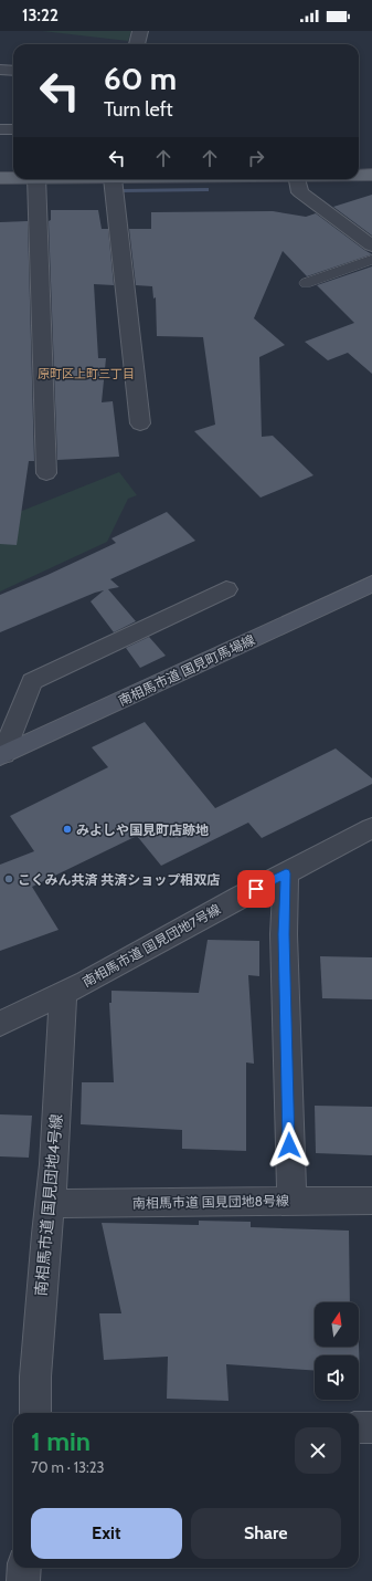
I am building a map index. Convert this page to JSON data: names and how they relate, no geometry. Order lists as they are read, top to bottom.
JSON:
{
  "streets": {
    "street": [
      "南相馬市道 国見町馬場線",
      "南相馬市道 国見団地7号線",
      "南相馬市道 国見団地8号線",
      "南相馬市道 国見団地4号線"
    ]
  },
  "crossings": [
    ["南相馬市道 国見団地7号線", "南相馬市道 国見団地4号線"],
    ["南相馬市道 国見団地8号線", "南相馬市道 国見団地4号線"]
  ],
  "districts": ["原町区上町三丁目"],
  "places": ["みよしや国見町店跡地", "こくみん共済 共済ショップ相双店"],
  "north": "top",
  "page": {
    "status": "13:22",
    "turn": ["60 m", "Turn left"],
    "heading": ["1 min", "70 m · 13:23"],
    "buttons": ["Exit", "Share"]
  }
}
